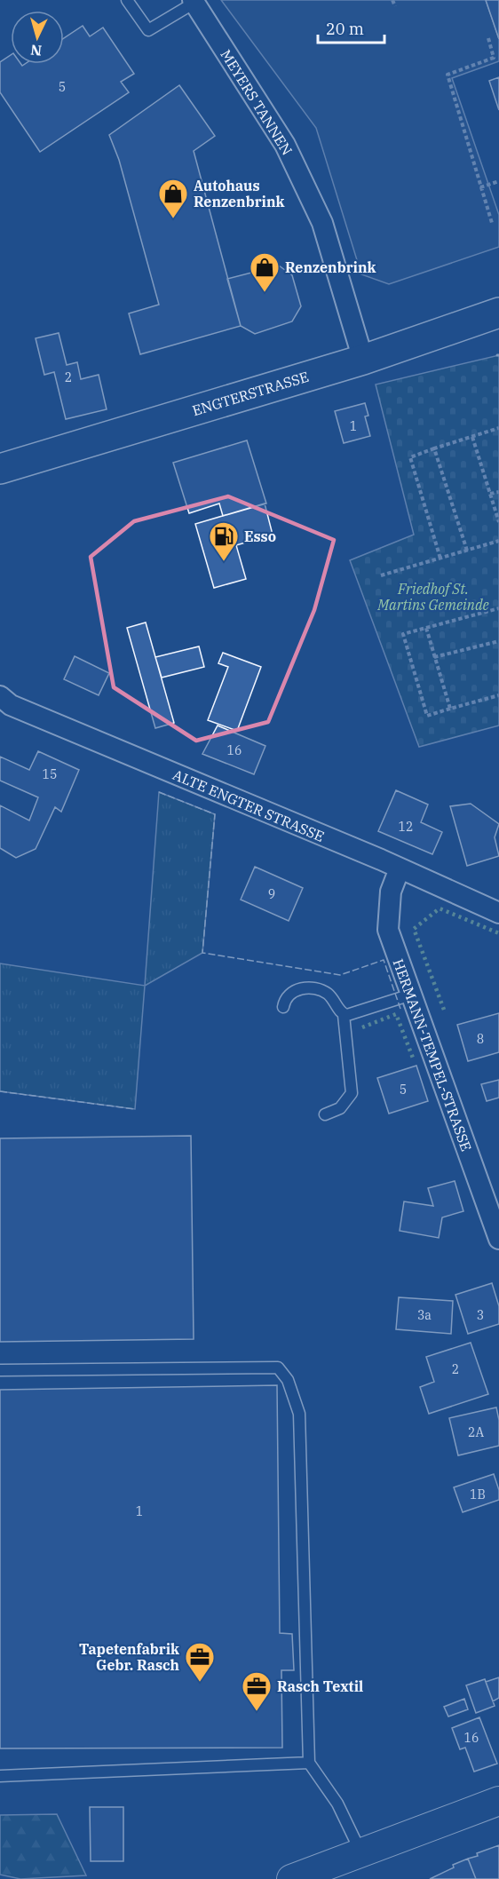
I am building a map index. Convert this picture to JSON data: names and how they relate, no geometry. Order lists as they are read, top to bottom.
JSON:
{
  "streets": {
    "main road": ["ENGTERSTRASSE"],
    "street": ["MEYERS TANNEN", "ALTE ENGTER STRASSE", "HERMANN-TEMPEL-STRASSE"]
  },
  "crossings": [
    ["MEYERS TANNEN", "ENGTERSTRASSE"],
    ["ALTE ENGTER STRASSE", "HERMANN-TEMPEL-STRASSE"]
  ],
  "parks": ["Friedhof St. Martins Gemeinde"],
  "places": {
    "shop": ["Autohaus Renzenbrink", "Renzenbrink"],
    "fuel station": ["Esso"],
    "office": ["Tapetenfabrik Gebr. Rasch", "Rasch Textil"]
  },
  "house_numbers": [
    "5",
    "2",
    "1",
    "16",
    "15",
    "12",
    "9",
    "8",
    "5",
    "3a",
    "3",
    "2",
    "2A",
    "1B",
    "1",
    "16"
  ],
  "scale_bar": "20 m",
  "north": "bottom"
}
